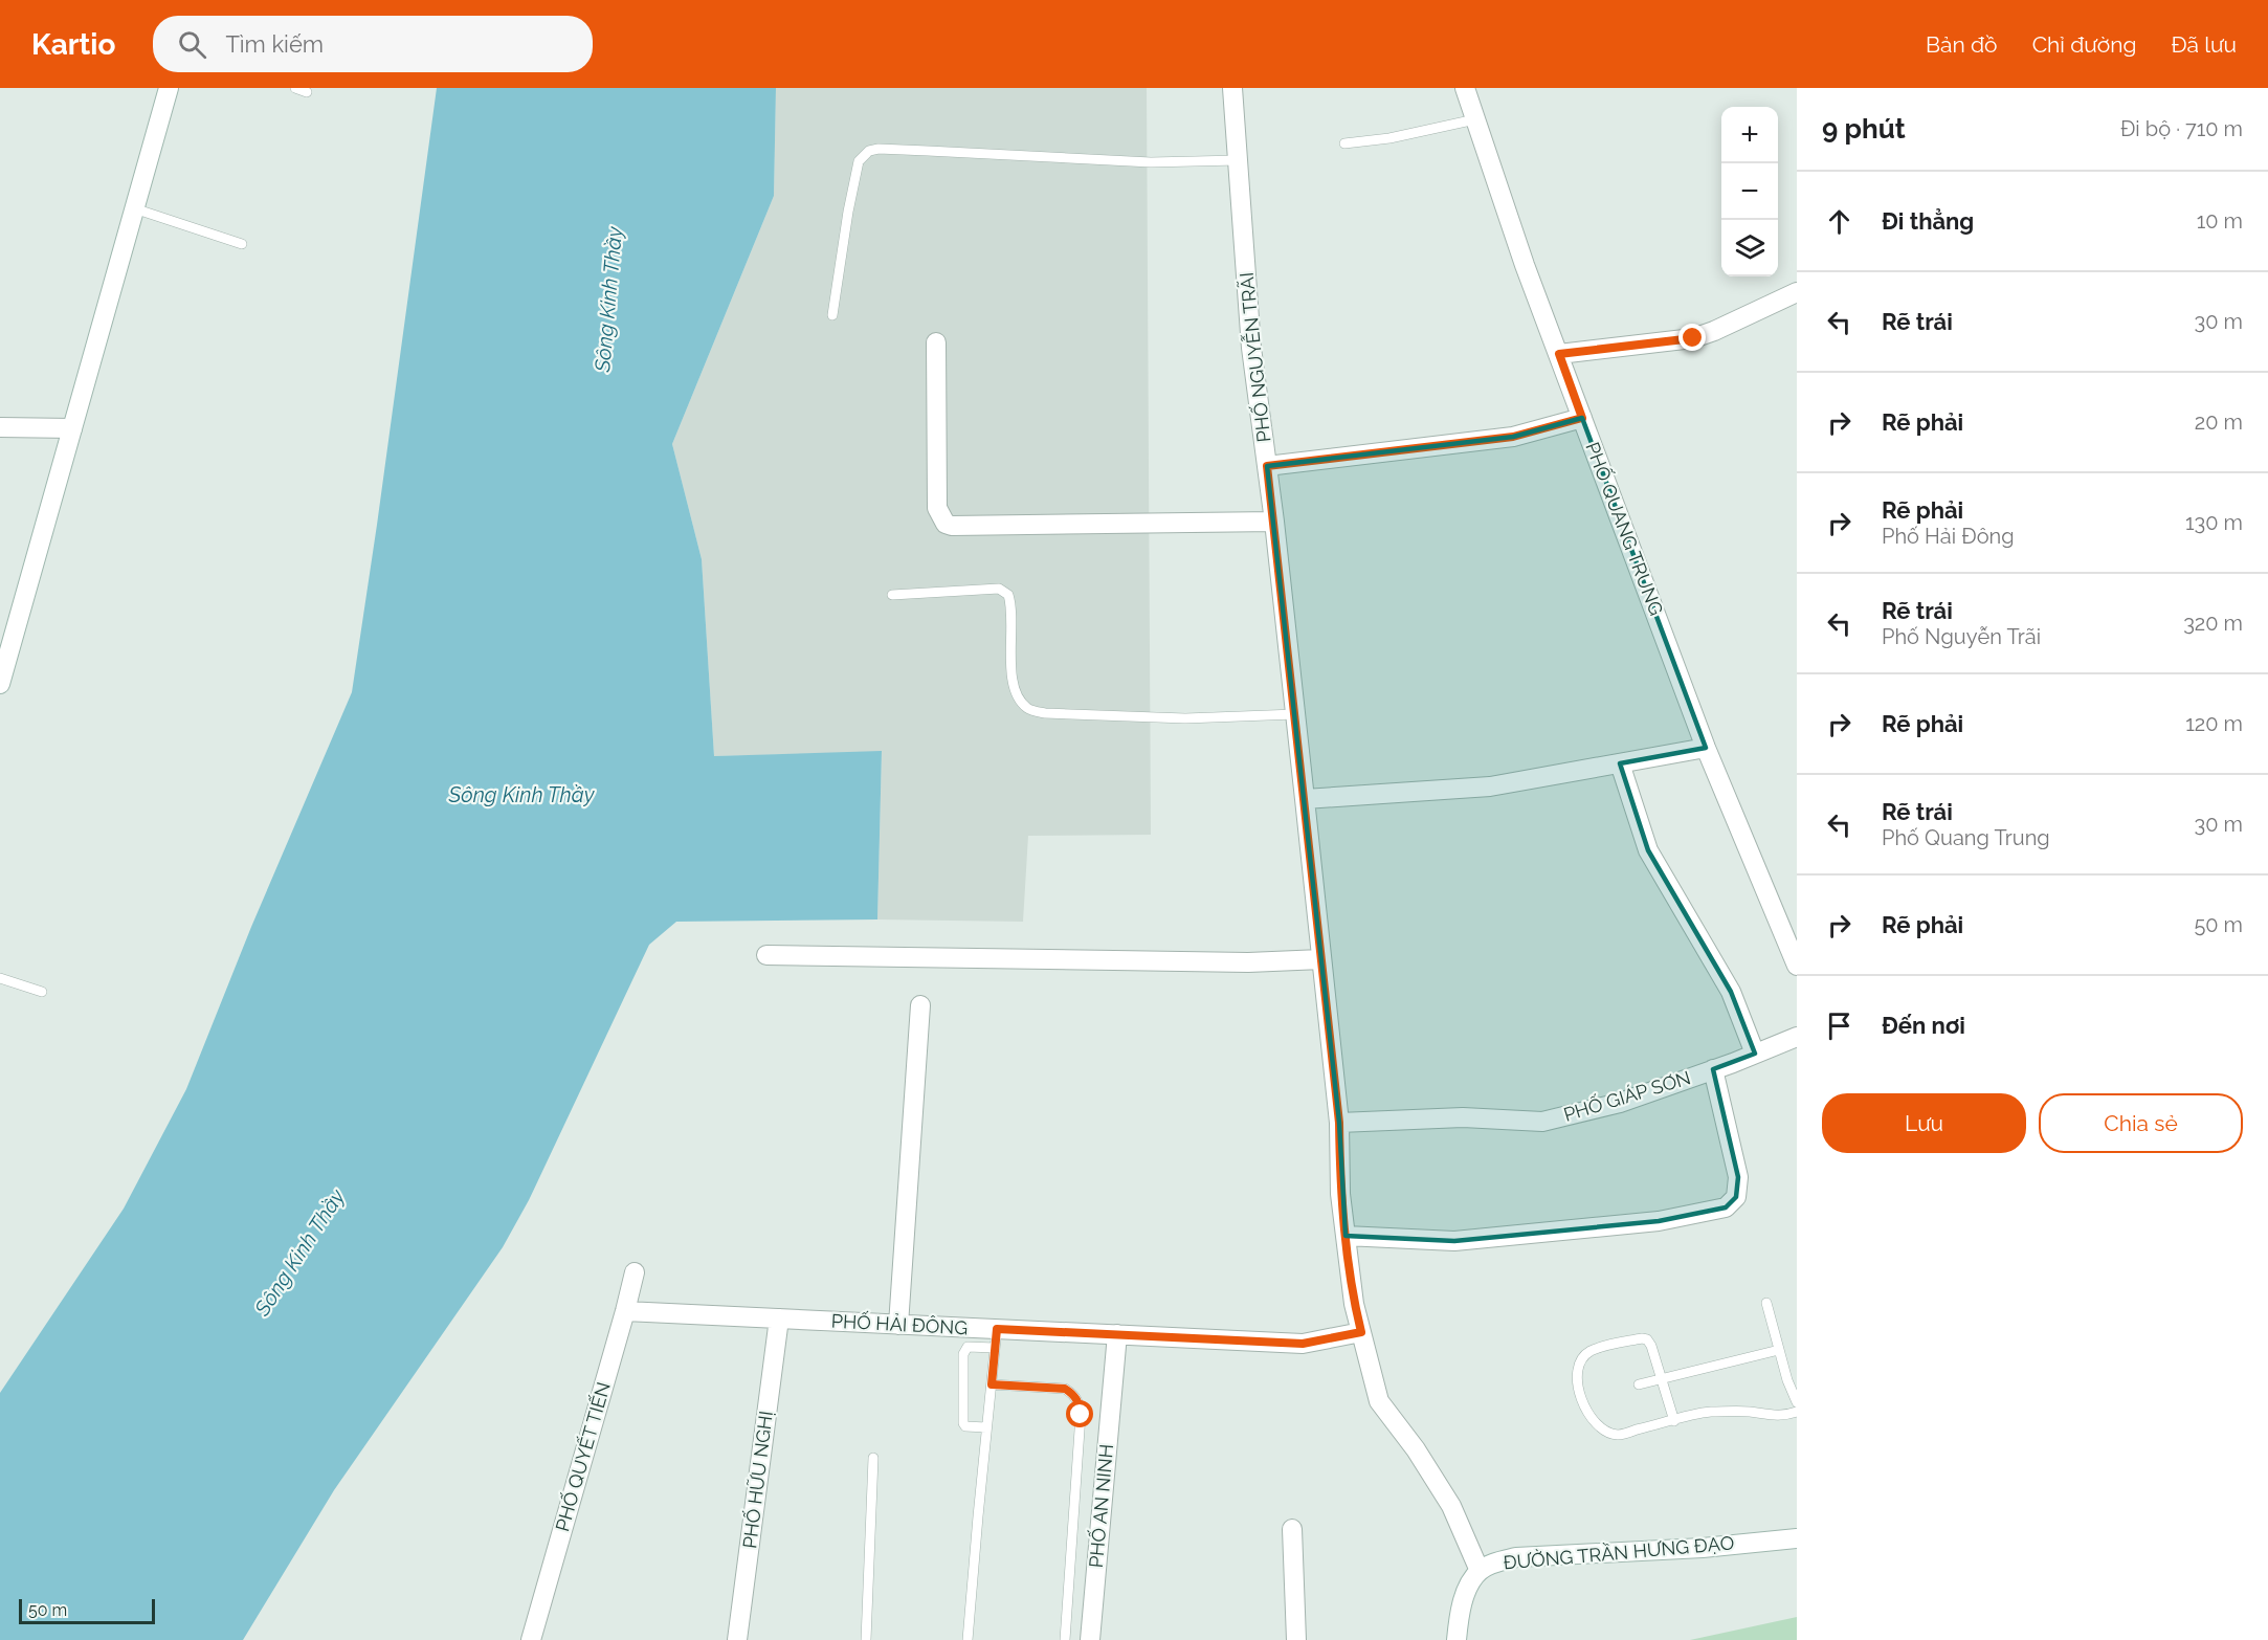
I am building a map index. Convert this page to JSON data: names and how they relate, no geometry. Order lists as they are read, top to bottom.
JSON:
{
  "streets": {
    "street": [
      "PHỐ NGUYỄN TRÃI",
      "PHỐ QUANG TRUNG",
      "PHỐ GIÁP SƠN",
      "PHỐ HẢI ĐÔNG",
      "PHỐ QUYẾT TIẾN",
      "PHỐ HỮU NGHỊ",
      "PHỐ AN NINH",
      "ĐƯỜNG TRẦN HƯNG ĐẠO"
    ]
  },
  "crossings": [
    ["PHỐ NGUYỄN TRÃI", "PHỐ GIÁP SƠN"],
    ["PHỐ NGUYỄN TRÃI", "PHỐ HẢI ĐÔNG"],
    ["PHỐ NGUYỄN TRÃI", "ĐƯỜNG TRẦN HƯNG ĐẠO"],
    ["PHỐ HẢI ĐÔNG", "PHỐ QUYẾT TIẾN"],
    ["PHỐ HẢI ĐÔNG", "PHỐ HỮU NGHỊ"],
    ["PHỐ HẢI ĐÔNG", "PHỐ AN NINH"]
  ],
  "water": ["Sông Kinh Thầy"],
  "scale_bar": "50 m",
  "page": {
    "header": "Kartio",
    "search": "Tìm kiếm",
    "nav": ["Bản đồ", "Chỉ đường", "Đã lưu"],
    "heading": ["9 phút", "Đi bộ · 710 m"],
    "map_buttons": ["+", "−"],
    "list": [
      ["Đi thẳng", "10 m"],
      ["Rẽ trái", "30 m"],
      ["Rẽ phải", "20 m"],
      ["Rẽ phải", "Phố Hải Đông", "130 m"],
      ["Rẽ trái", "Phố Nguyễn Trãi", "320 m"],
      ["Rẽ phải", "120 m"],
      ["Rẽ trái", "Phố Quang Trung", "30 m"],
      ["Rẽ phải", "50 m"],
      "Đến nơi"
    ],
    "buttons": ["Lưu", "Chia sẻ"],
    "scale": "50 m"
  }
}
